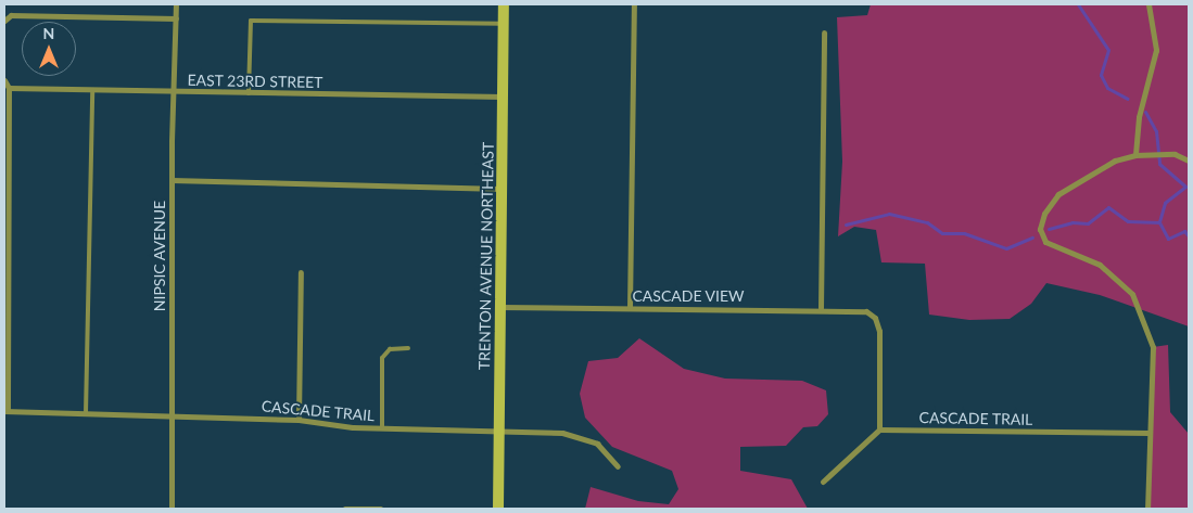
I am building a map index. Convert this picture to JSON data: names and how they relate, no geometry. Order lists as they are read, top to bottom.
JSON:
{
  "streets": {
    "main road": ["TRENTON AVENUE NORTHEAST"],
    "street": [
      "EAST 23RD STREET",
      "NIPSIC AVENUE",
      "CASCADE VIEW",
      "CASCADE TRAIL"
    ]
  },
  "crossings": [
    ["EAST 23RD STREET", "NIPSIC AVENUE"],
    ["EAST 23RD STREET", "TRENTON AVENUE NORTHEAST"],
    ["NIPSIC AVENUE", "CASCADE TRAIL"],
    ["TRENTON AVENUE NORTHEAST", "CASCADE VIEW"],
    ["TRENTON AVENUE NORTHEAST", "CASCADE TRAIL"],
    ["CASCADE VIEW", "CASCADE TRAIL"]
  ],
  "north": "top"
}
